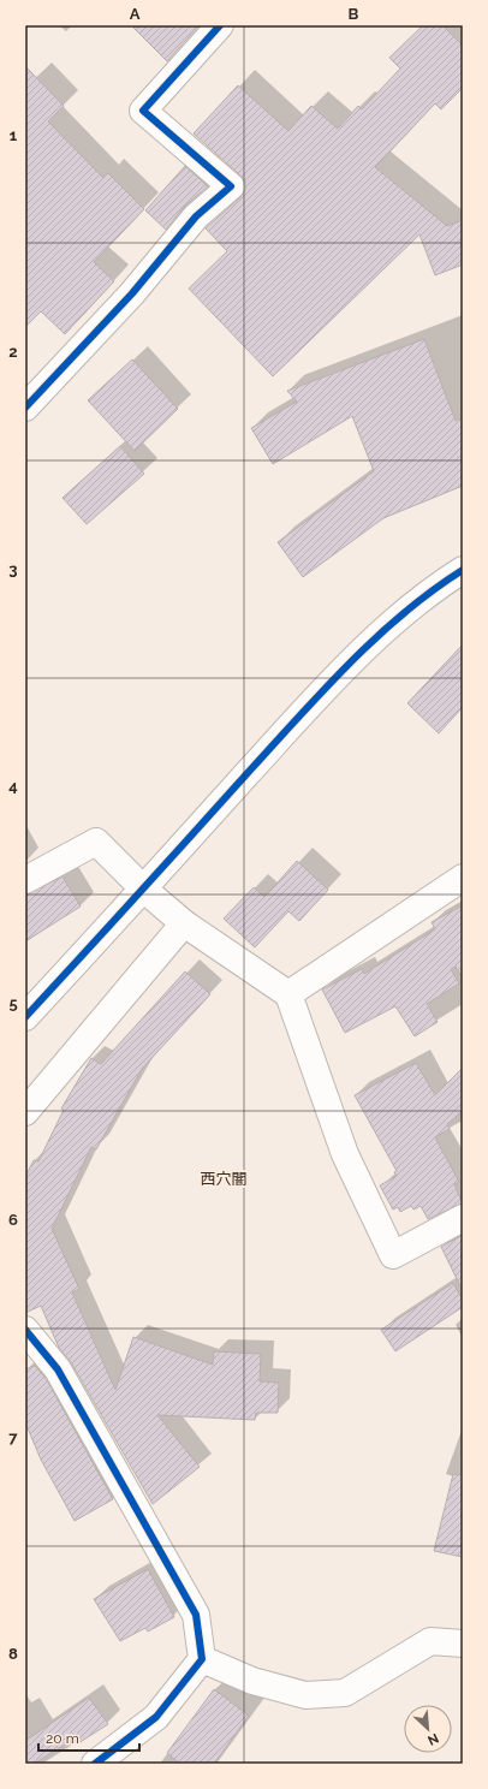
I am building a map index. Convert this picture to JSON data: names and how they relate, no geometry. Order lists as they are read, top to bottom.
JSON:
{
  "districts": ["西穴闇"],
  "scale_bar": "20 m",
  "north": "bottom right",
  "grid": {
    "columns": ["A", "B"],
    "rows": [
      "1",
      "2",
      "3",
      "4",
      "5",
      "6",
      "7",
      "8"
    ]
  }
}
